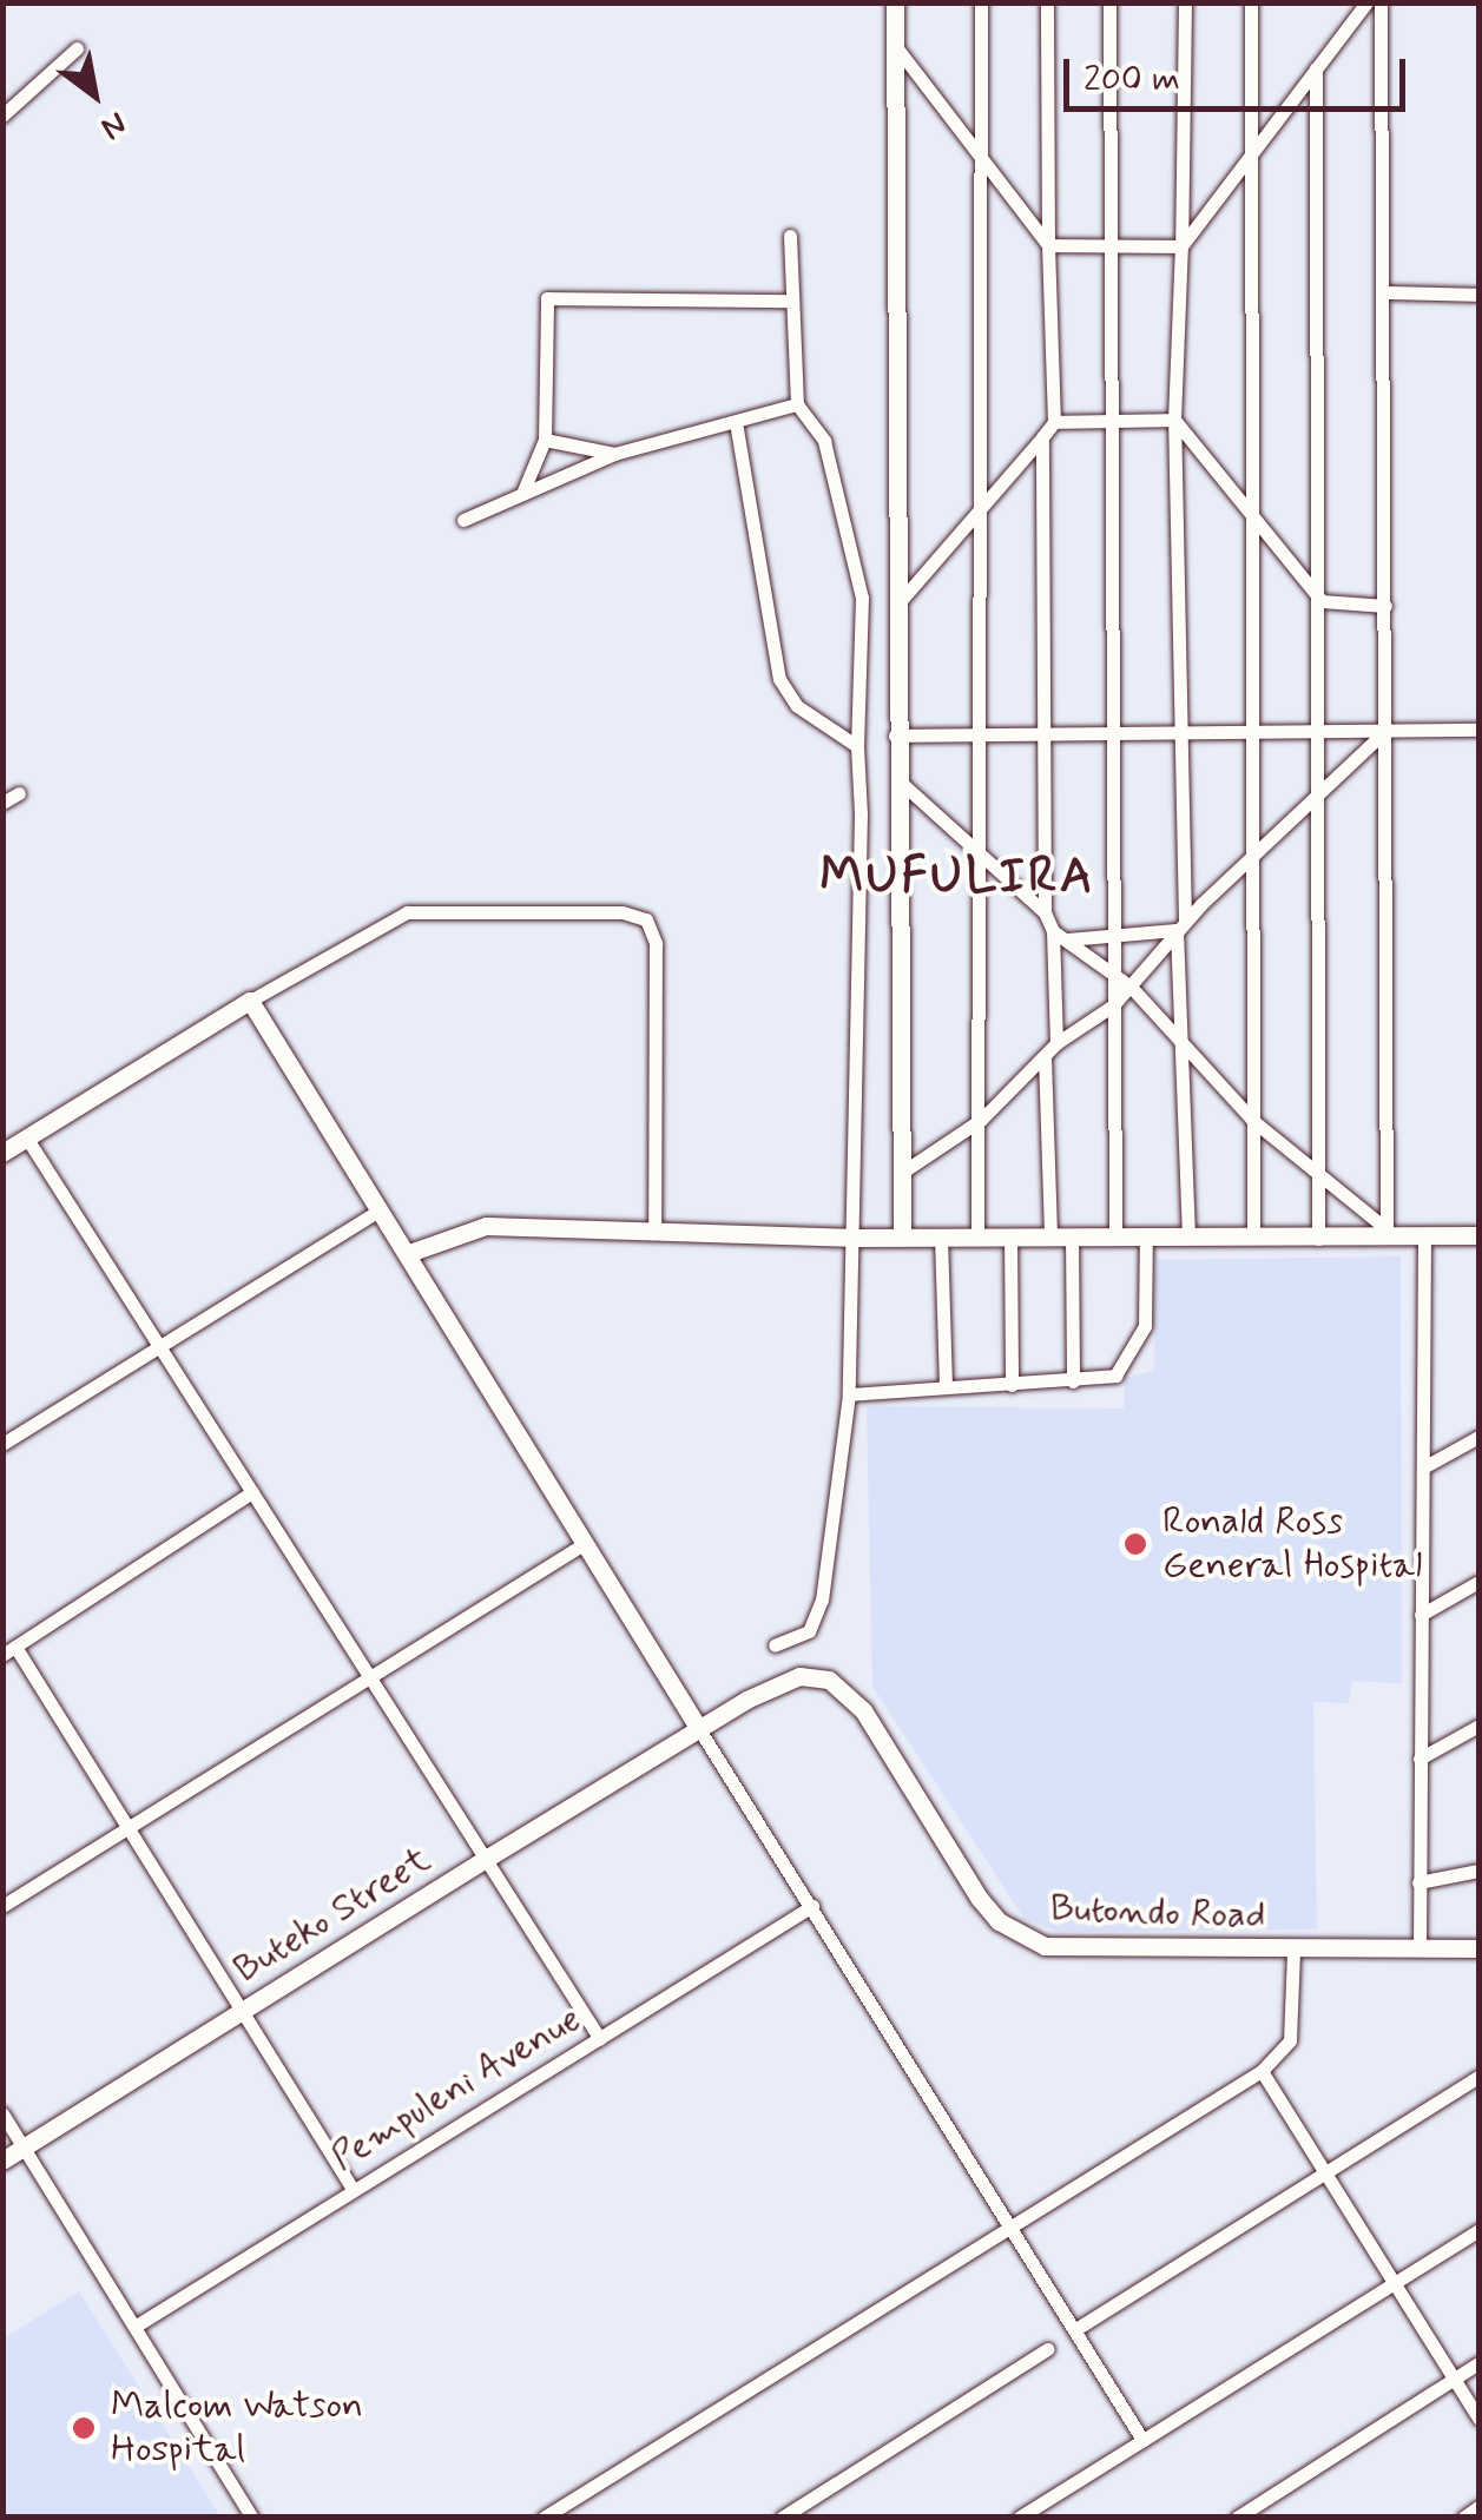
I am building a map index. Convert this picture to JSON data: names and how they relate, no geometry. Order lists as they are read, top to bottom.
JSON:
{
  "streets": {
    "street": ["Butondo Road", "Buteko Street", "Pempuleni Avenue"]
  },
  "crossings": [
    ["Butondo Road", "Buteko Street"]
  ],
  "districts": ["MUFULIRA"],
  "places": ["Ronald Ross General Hospital", "Malcom Watson Hospital"],
  "scale_bar": "200 m",
  "north": "bottom right"
}
